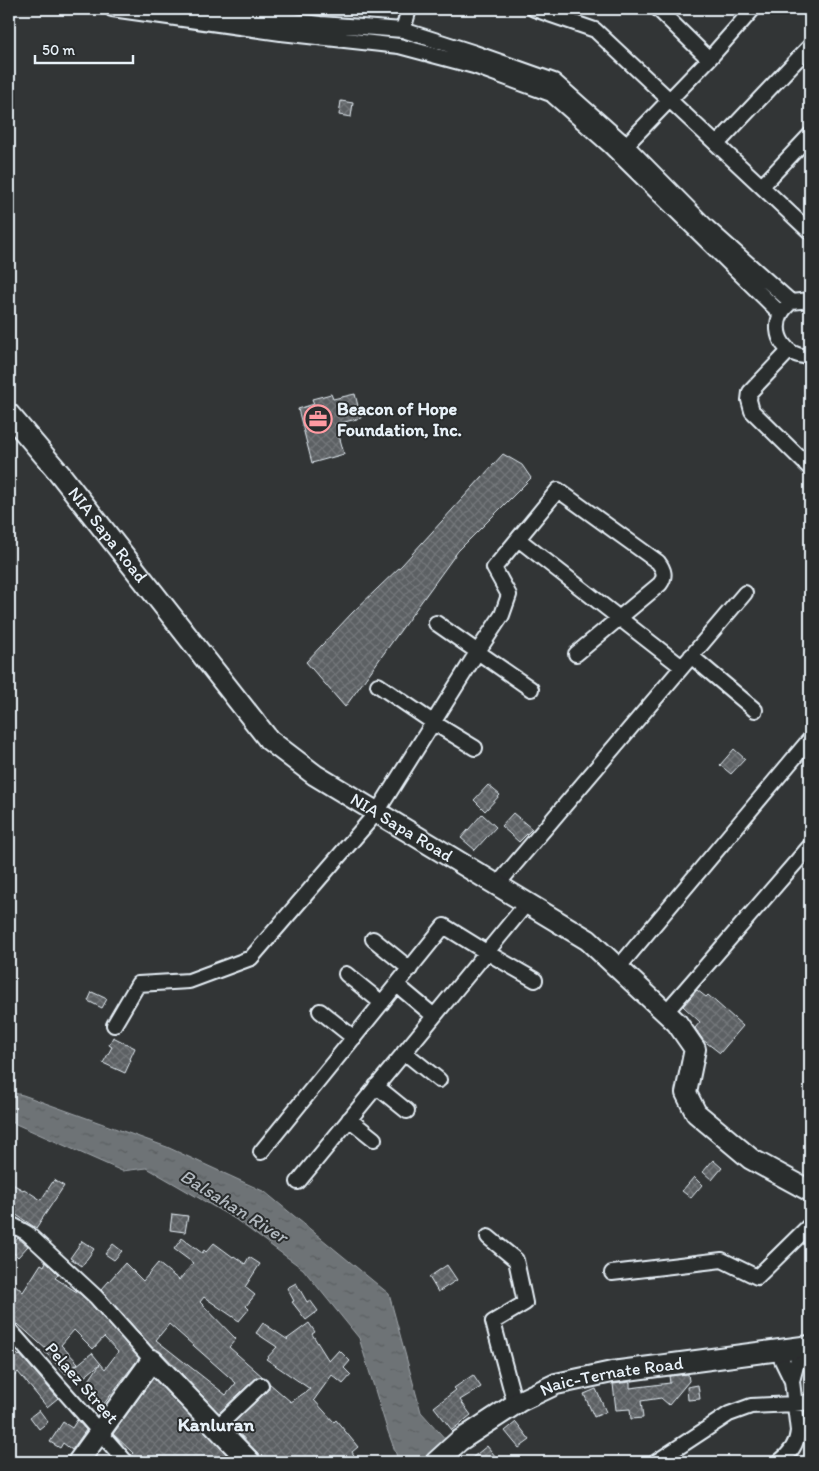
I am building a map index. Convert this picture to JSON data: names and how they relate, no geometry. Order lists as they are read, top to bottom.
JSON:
{
  "streets": {
    "street": ["NIA Sapa Road", "Naic-Ternate Road", "Pelaez Street"]
  },
  "districts": ["Kanluran"],
  "water": ["Balsahan River"],
  "places": {
    "office": ["Beacon of Hope Foundation, Inc."]
  },
  "scale_bar": "50 m"
}
